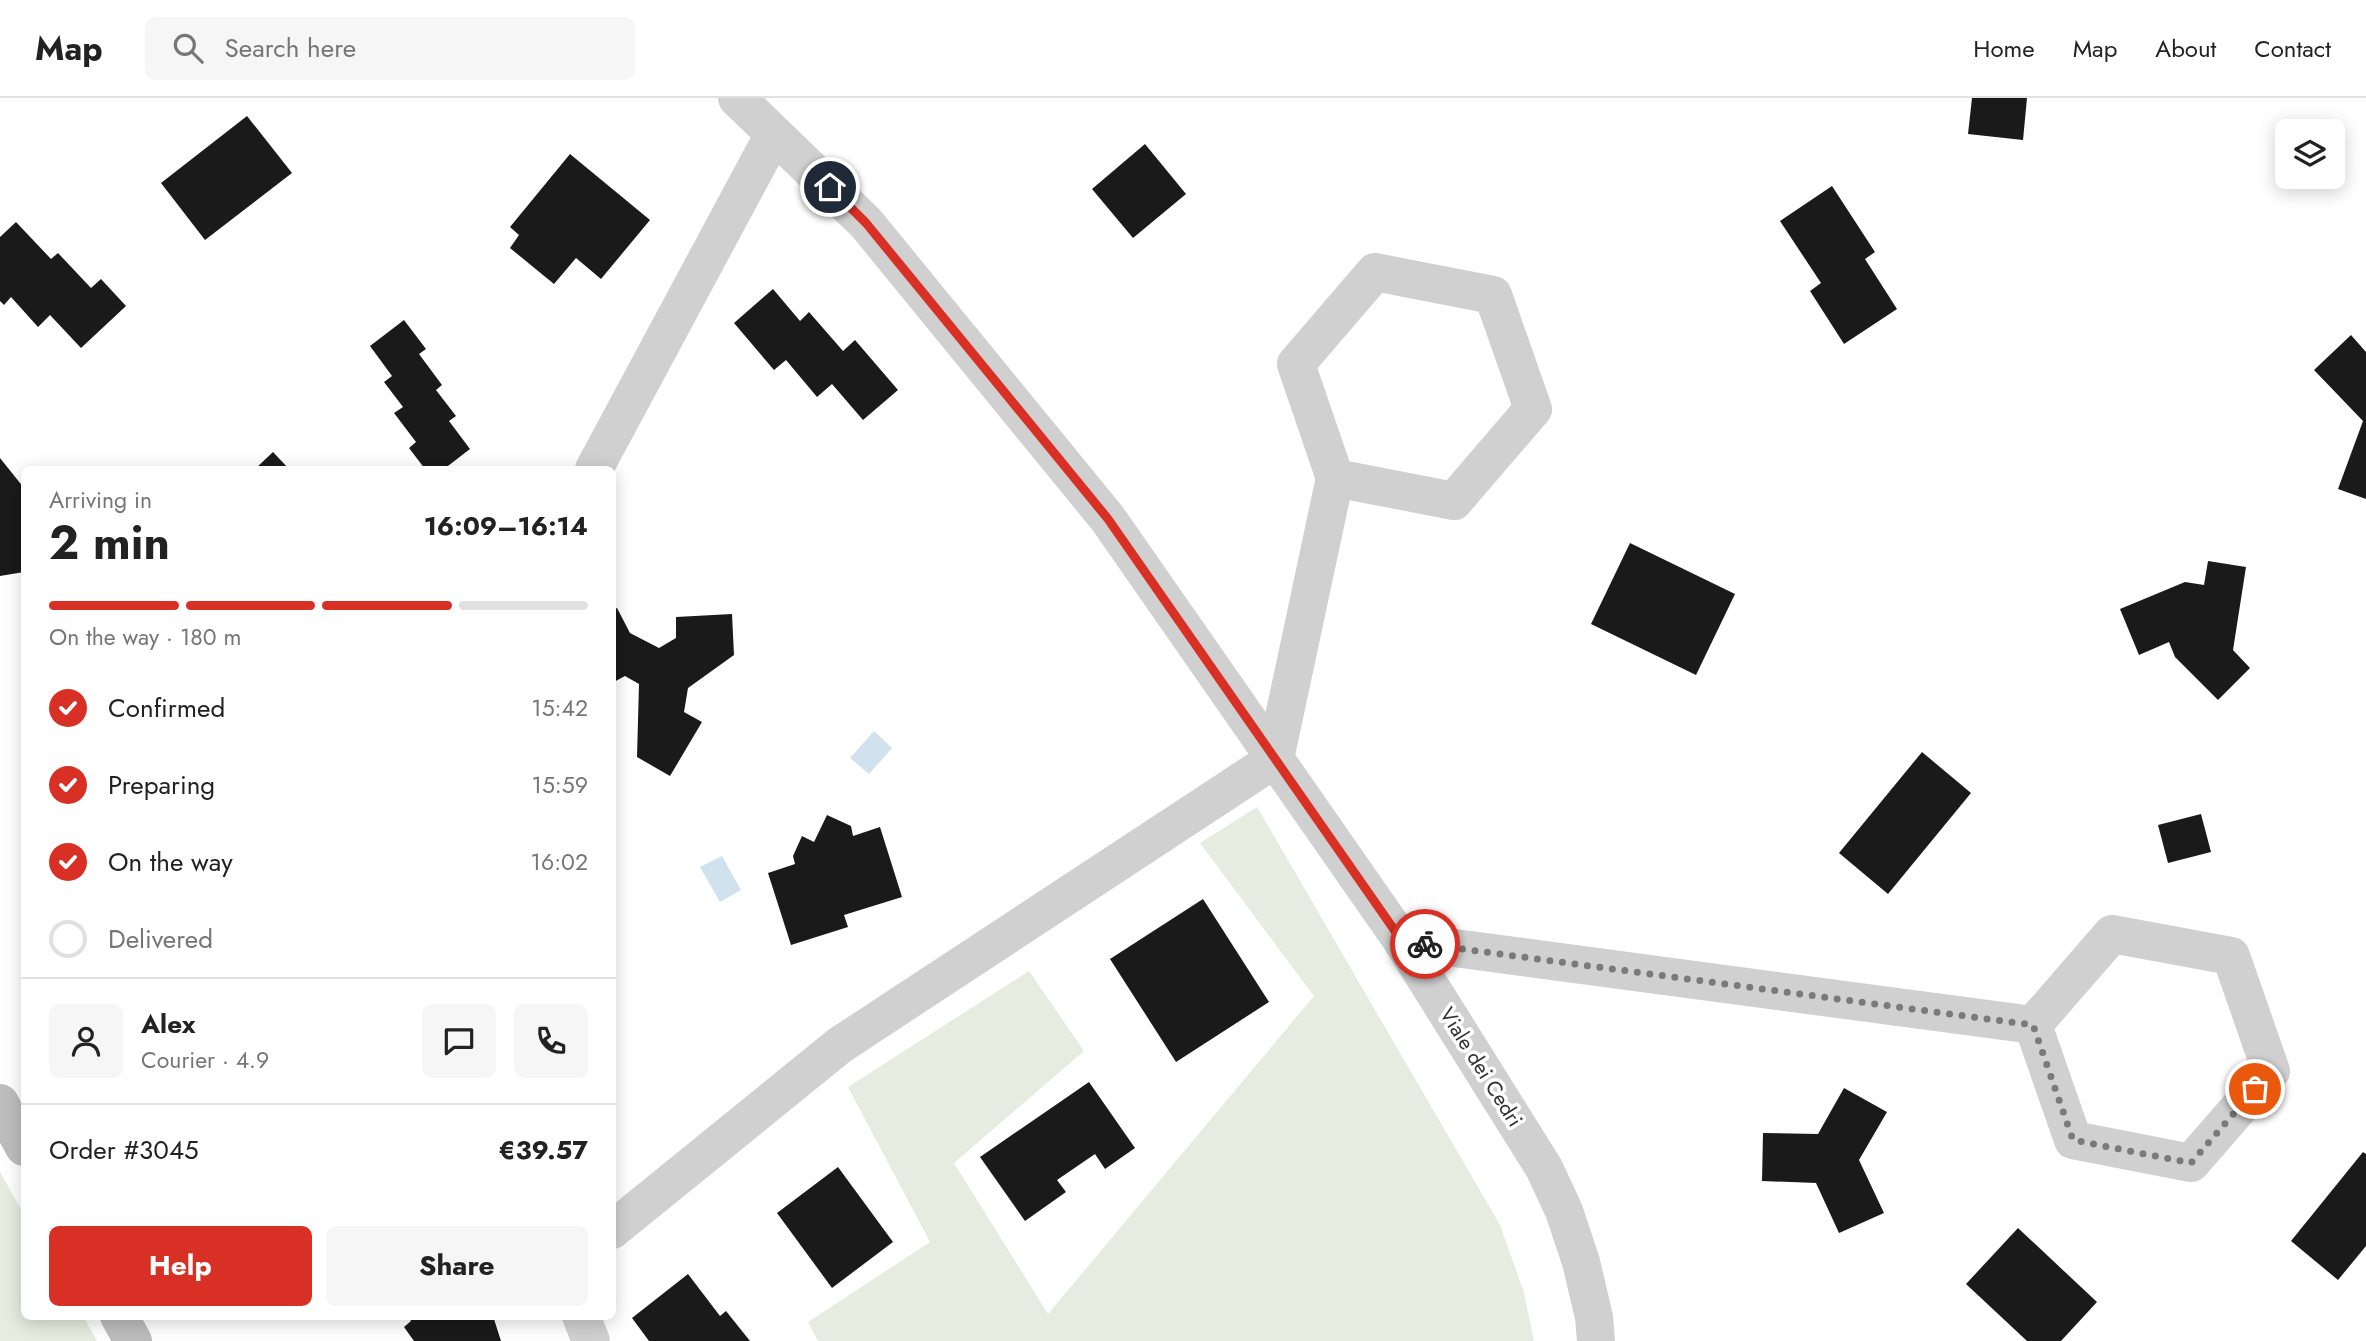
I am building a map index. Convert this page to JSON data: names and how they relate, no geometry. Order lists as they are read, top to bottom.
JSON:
{
  "streets": {
    "street": ["Viale dei Cedri"]
  },
  "page": {
    "header": "Map",
    "search": "Search here",
    "nav": [
      "Home",
      "Map",
      "About",
      "Contact"
    ],
    "heading": ["2 min", "Arriving in", "16:09–16:14"],
    "panel": [
      "Alex",
      "Courier · 4.9",
      "Order #3045",
      "€39.57"
    ],
    "bar": "On the way · 180 m",
    "list": [
      ["Confirmed", "15:42"],
      ["Preparing", "15:59"],
      ["On the way", "16:02"],
      "Delivered"
    ],
    "buttons": ["Help", "Share"]
  }
}
